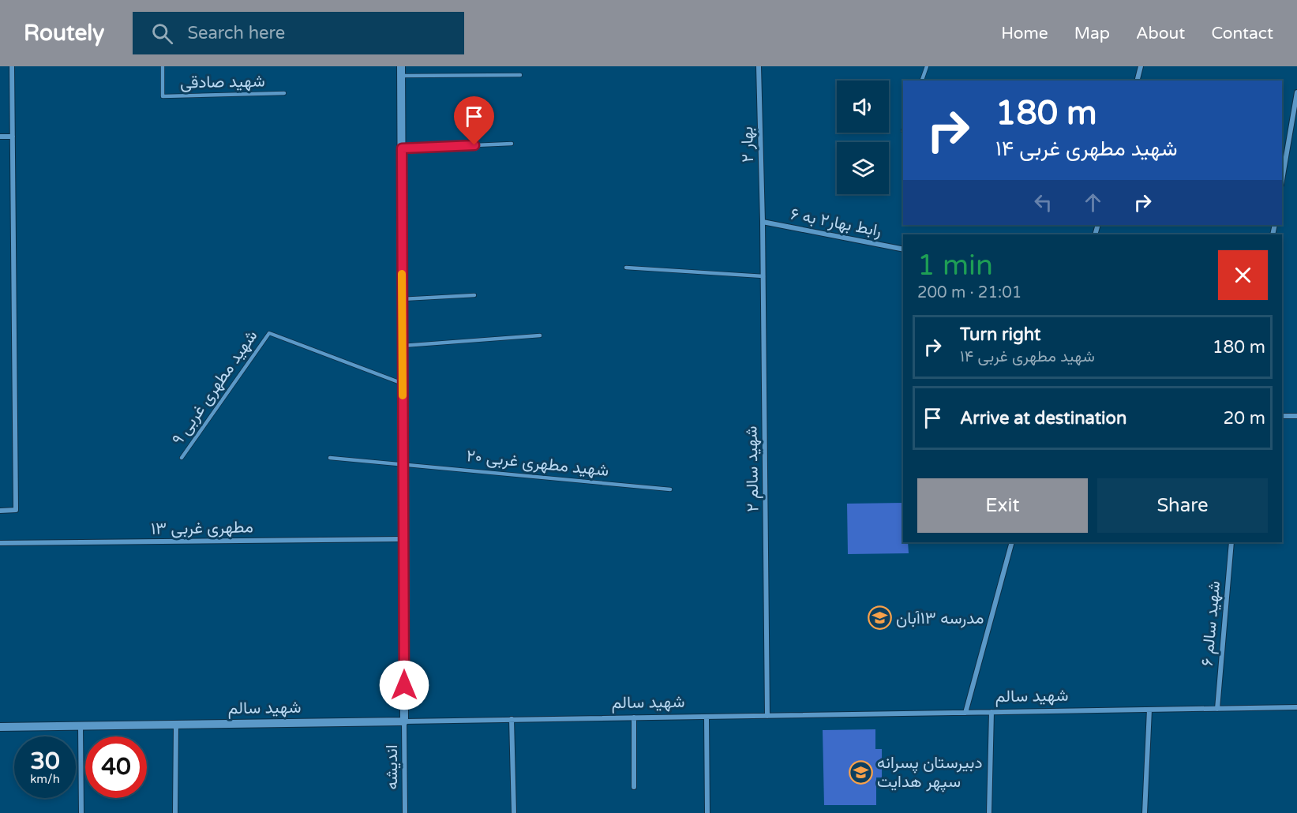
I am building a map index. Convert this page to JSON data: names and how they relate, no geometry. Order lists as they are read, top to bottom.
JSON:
{
  "streets": {
    "street": [
      "بهار ۲",
      "رابط بهار۲ به ۶",
      "شهید سالم ۲",
      "مطهری غربی ۱۳",
      "شهید سالم ۶",
      "شهید سالم",
      "اندیشه"
    ],
    "lane": ["شهید صادقی", "شهید مطهری غربی ۹", "شهید مطهری غربی ۲۰"]
  },
  "crossings": [
    ["بهار ۲", "رابط بهار۲ به ۶"],
    ["بهار ۲", "شهید سالم ۲"],
    ["رابط بهار۲ به ۶", "شهید سالم ۲"],
    ["شهید سالم ۲", "شهید سالم"],
    ["شهید سالم ۶", "شهید سالم"],
    ["شهید سالم", "اندیشه"]
  ],
  "places": {
    "school or university": ["مدرسه ۱۳آبان", "دبیرستان پسرانه سپهر هدایت"]
  },
  "page": {
    "header": "Routely",
    "search": "Search here",
    "nav": [
      "Home",
      "Map",
      "About",
      "Contact"
    ],
    "turn": ["180 m", "شهید مطهری غربی ۱۴"],
    "heading": ["1 min", "200 m · 21:01"],
    "list": [
      {
        "name": "Turn right",
        "note": "شهید مطهری غربی ۱۴",
        "value": "180 m"
      },
      {
        "name": "Arrive at destination",
        "value": "20 m"
      }
    ],
    "buttons": ["Exit", "Share"],
    "speed": "30 km/h",
    "limit": "40"
  }
}
